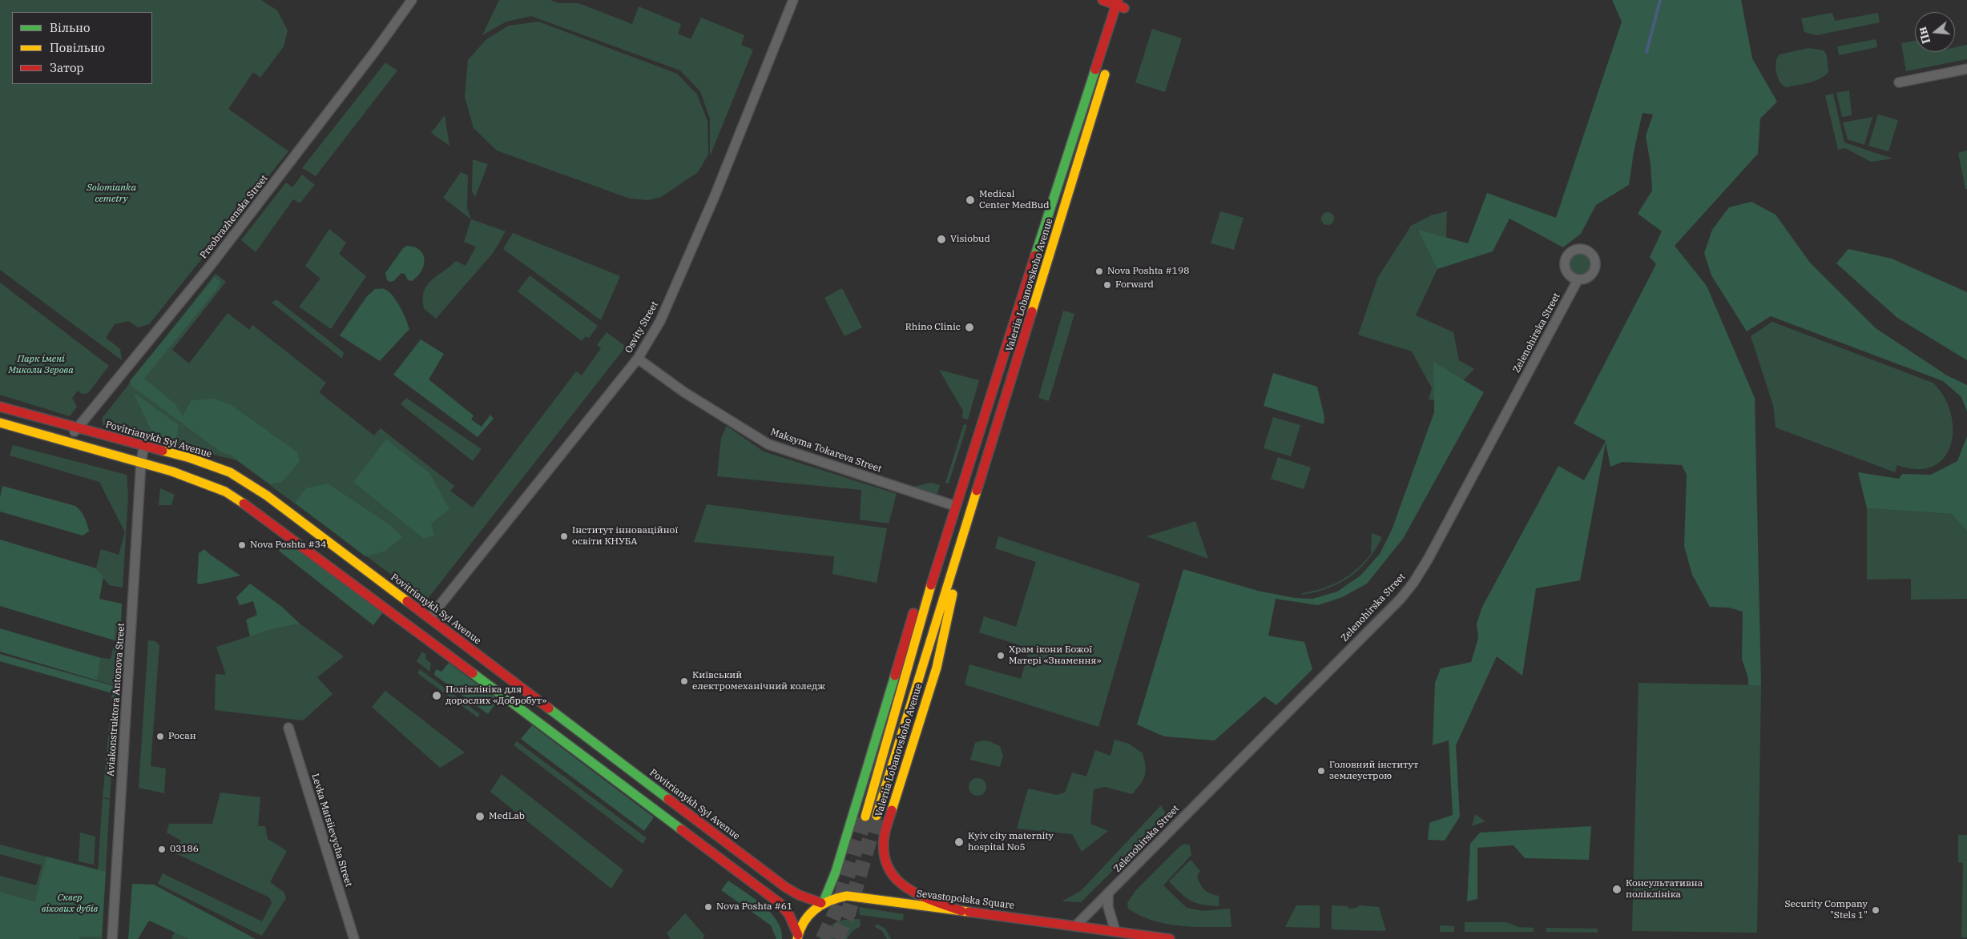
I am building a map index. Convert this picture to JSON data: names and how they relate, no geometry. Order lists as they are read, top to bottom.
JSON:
{
  "streets": {
    "main road": ["Valeriia Lobanovskoho Avenue", "Povitrianykh Syl Avenue", "Sevastopolska Square"],
    "street": [
      "Preobrazhenska Street",
      "Osvity Street",
      "Zelenohirska Street",
      "Maksyma Tokareva Street",
      "Aviakonstruktora Antonova Street",
      "Levka Matsiievycha Street"
    ]
  },
  "crossings": [
    ["Preobrazhenska Street", "Povitrianykh Syl Avenue"],
    ["Valeriia Lobanovskoho Avenue", "Povitrianykh Syl Avenue"],
    ["Valeriia Lobanovskoho Avenue", "Maksyma Tokareva Street"],
    ["Valeriia Lobanovskoho Avenue", "Sevastopolska Square"],
    ["Osvity Street", "Povitrianykh Syl Avenue"],
    ["Osvity Street", "Maksyma Tokareva Street"],
    ["Zelenohirska Street", "Sevastopolska Square"],
    ["Povitrianykh Syl Avenue", "Aviakonstruktora Antonova Street"],
    ["Povitrianykh Syl Avenue", "Sevastopolska Square"]
  ],
  "parks": ["Solomianka cemetry", "Парк імені Миколи Зерова", "Сквер вікових дубів"],
  "places": [
    "Medical Center MedBud",
    "Visiobud",
    "Nova Poshta #198",
    "Forward",
    "Rhino Clinic",
    "Інститут інноваційної освіти КНУБА",
    "Nova Poshta #34",
    "Храм ікони Божої Матері «Знамення»",
    "Київський електромеханічний коледж",
    "Поліклініка для дорослих «Добробут»",
    "Росан",
    "Головний інститут землеустрою",
    "MedLab",
    "Kyiv city maternity hospital No5",
    "03186",
    "Консультативна поліклініка",
    "Nova Poshta #61",
    "Security Company \"Stels 1\""
  ],
  "legend": ["Вільно", "Повільно", "Затор"],
  "north": "left"
}
